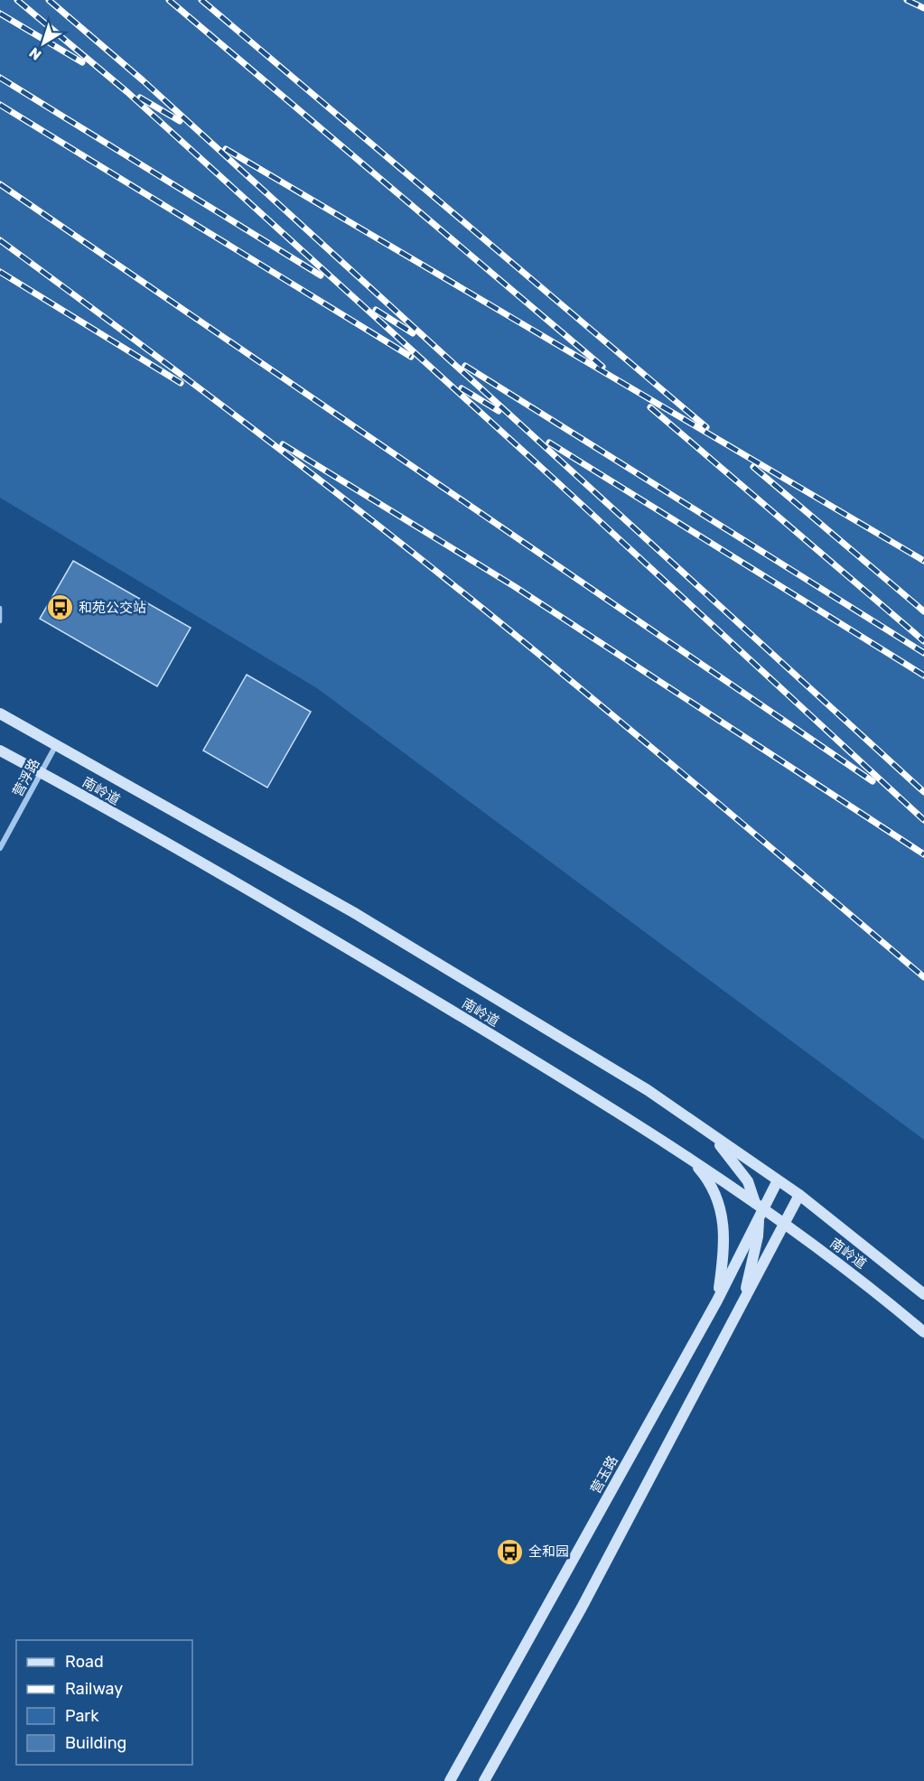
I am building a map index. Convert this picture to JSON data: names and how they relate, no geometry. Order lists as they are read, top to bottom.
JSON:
{
  "streets": {
    "street": ["营浮路", "南岭道", "营玉路"]
  },
  "crossings": [
    ["营浮路", "南岭道"],
    ["南岭道", "营玉路"]
  ],
  "places": {
    "bus stop": ["和苑公交站", "全和园"]
  },
  "legend": [
    "Road",
    "Railway",
    "Park",
    "Building"
  ],
  "north": "bottom left"
}
